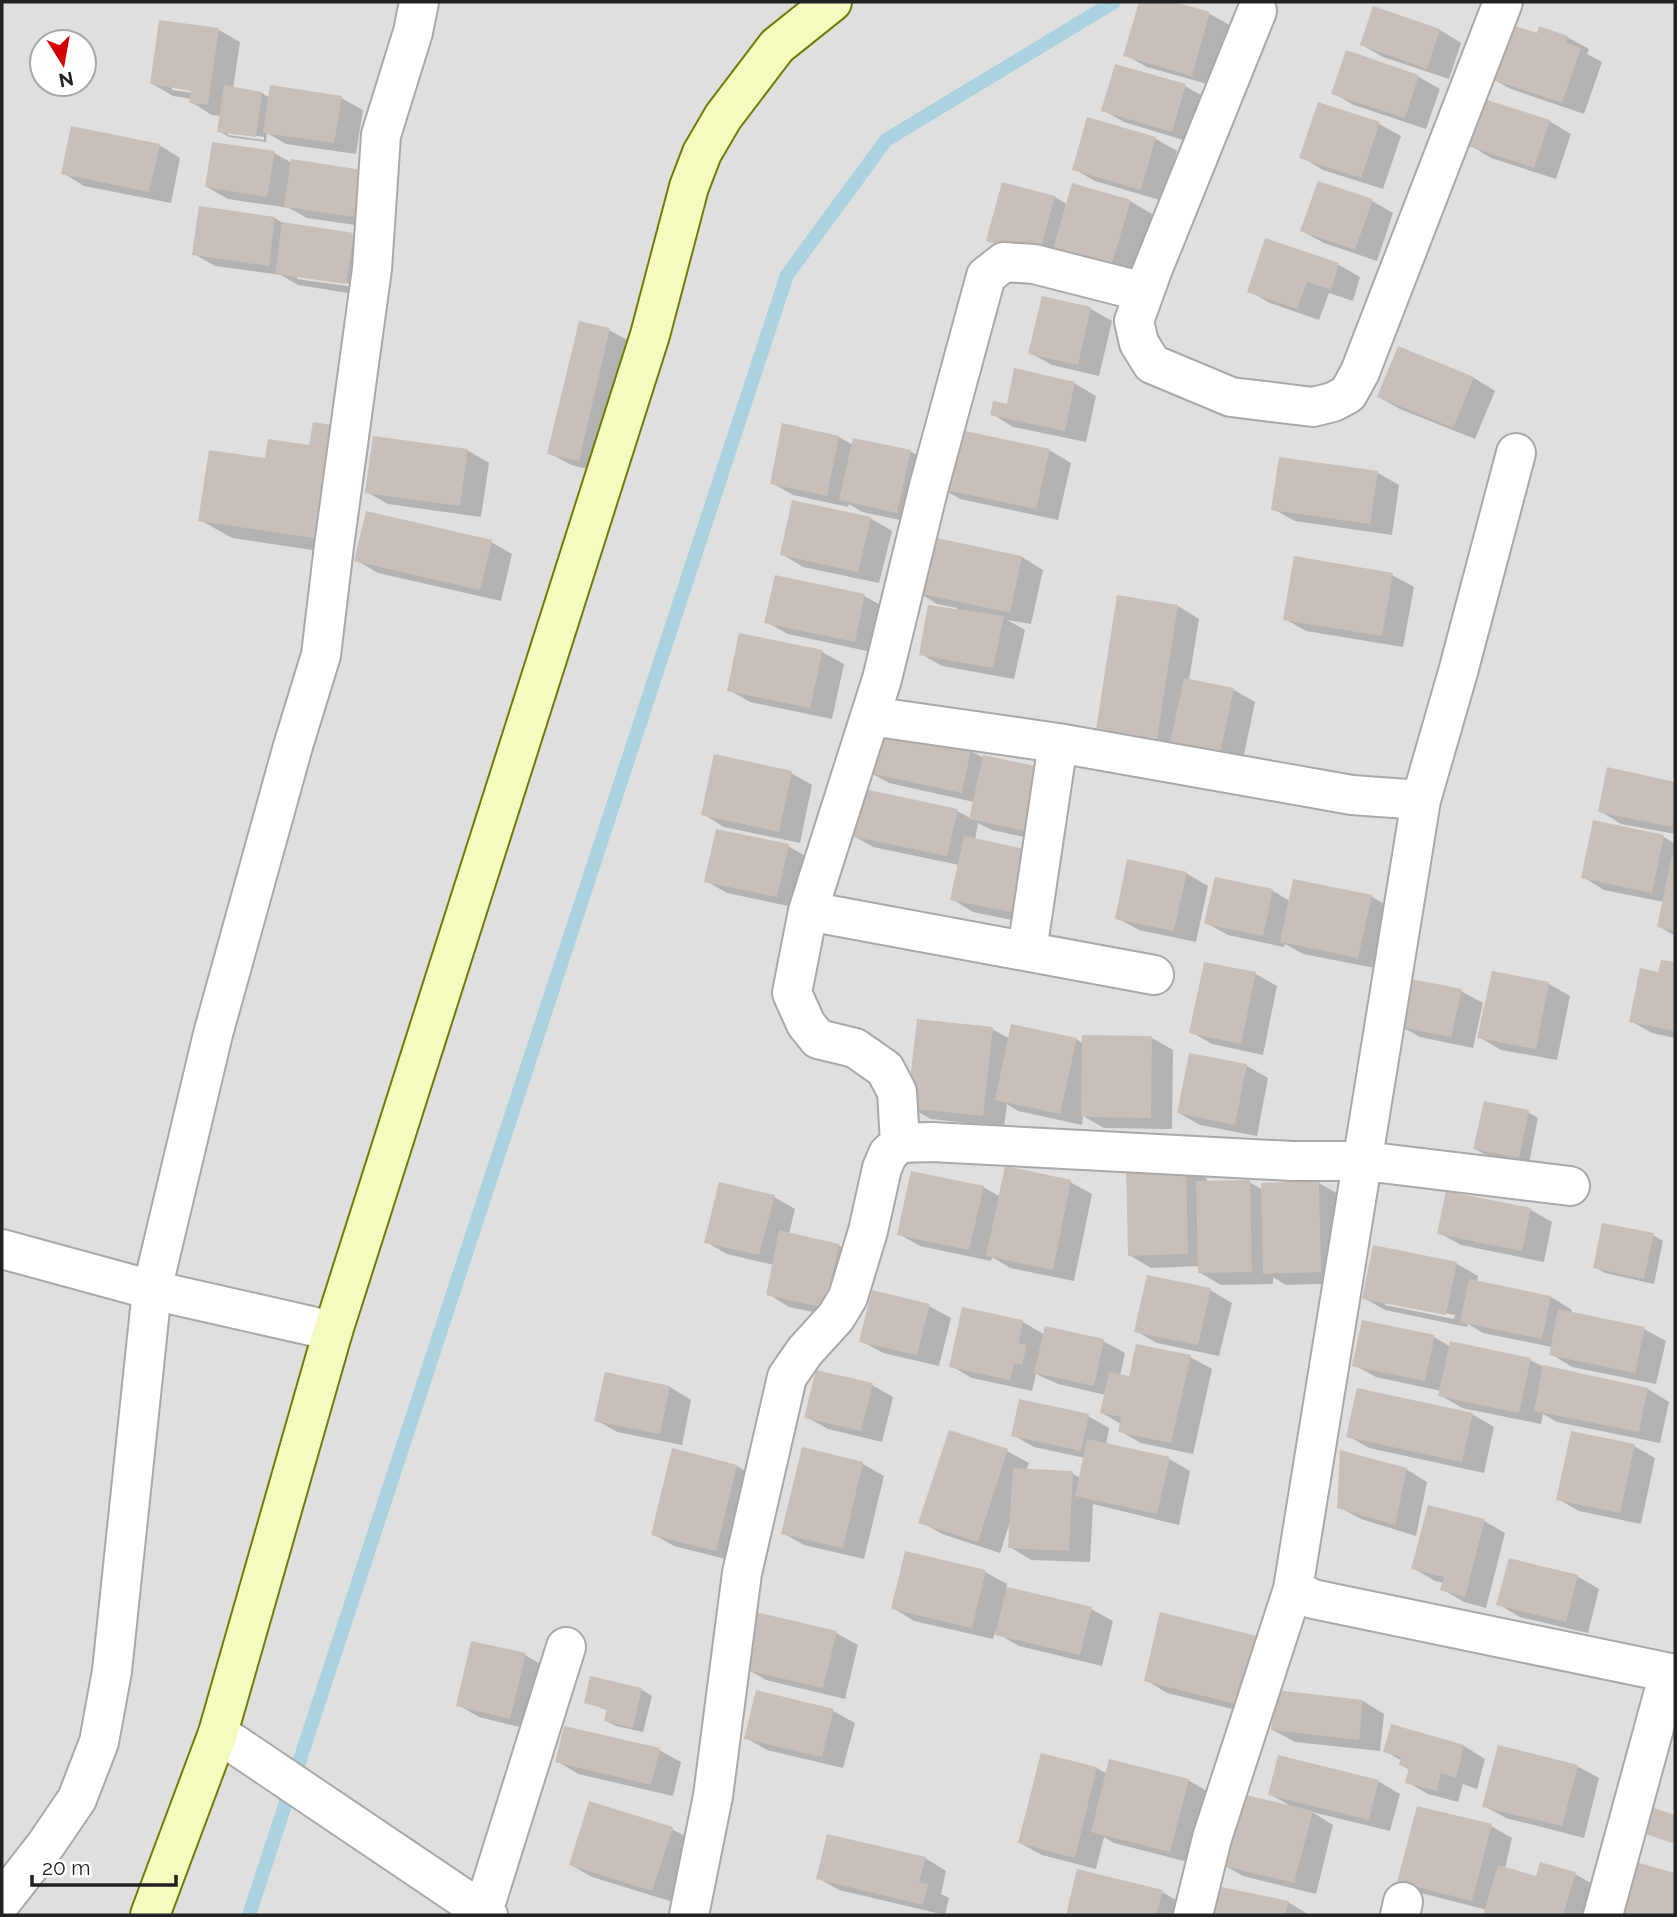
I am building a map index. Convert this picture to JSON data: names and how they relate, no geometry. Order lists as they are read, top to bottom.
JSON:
{
  "scale_bar": "20 m",
  "north": "bottom"
}
